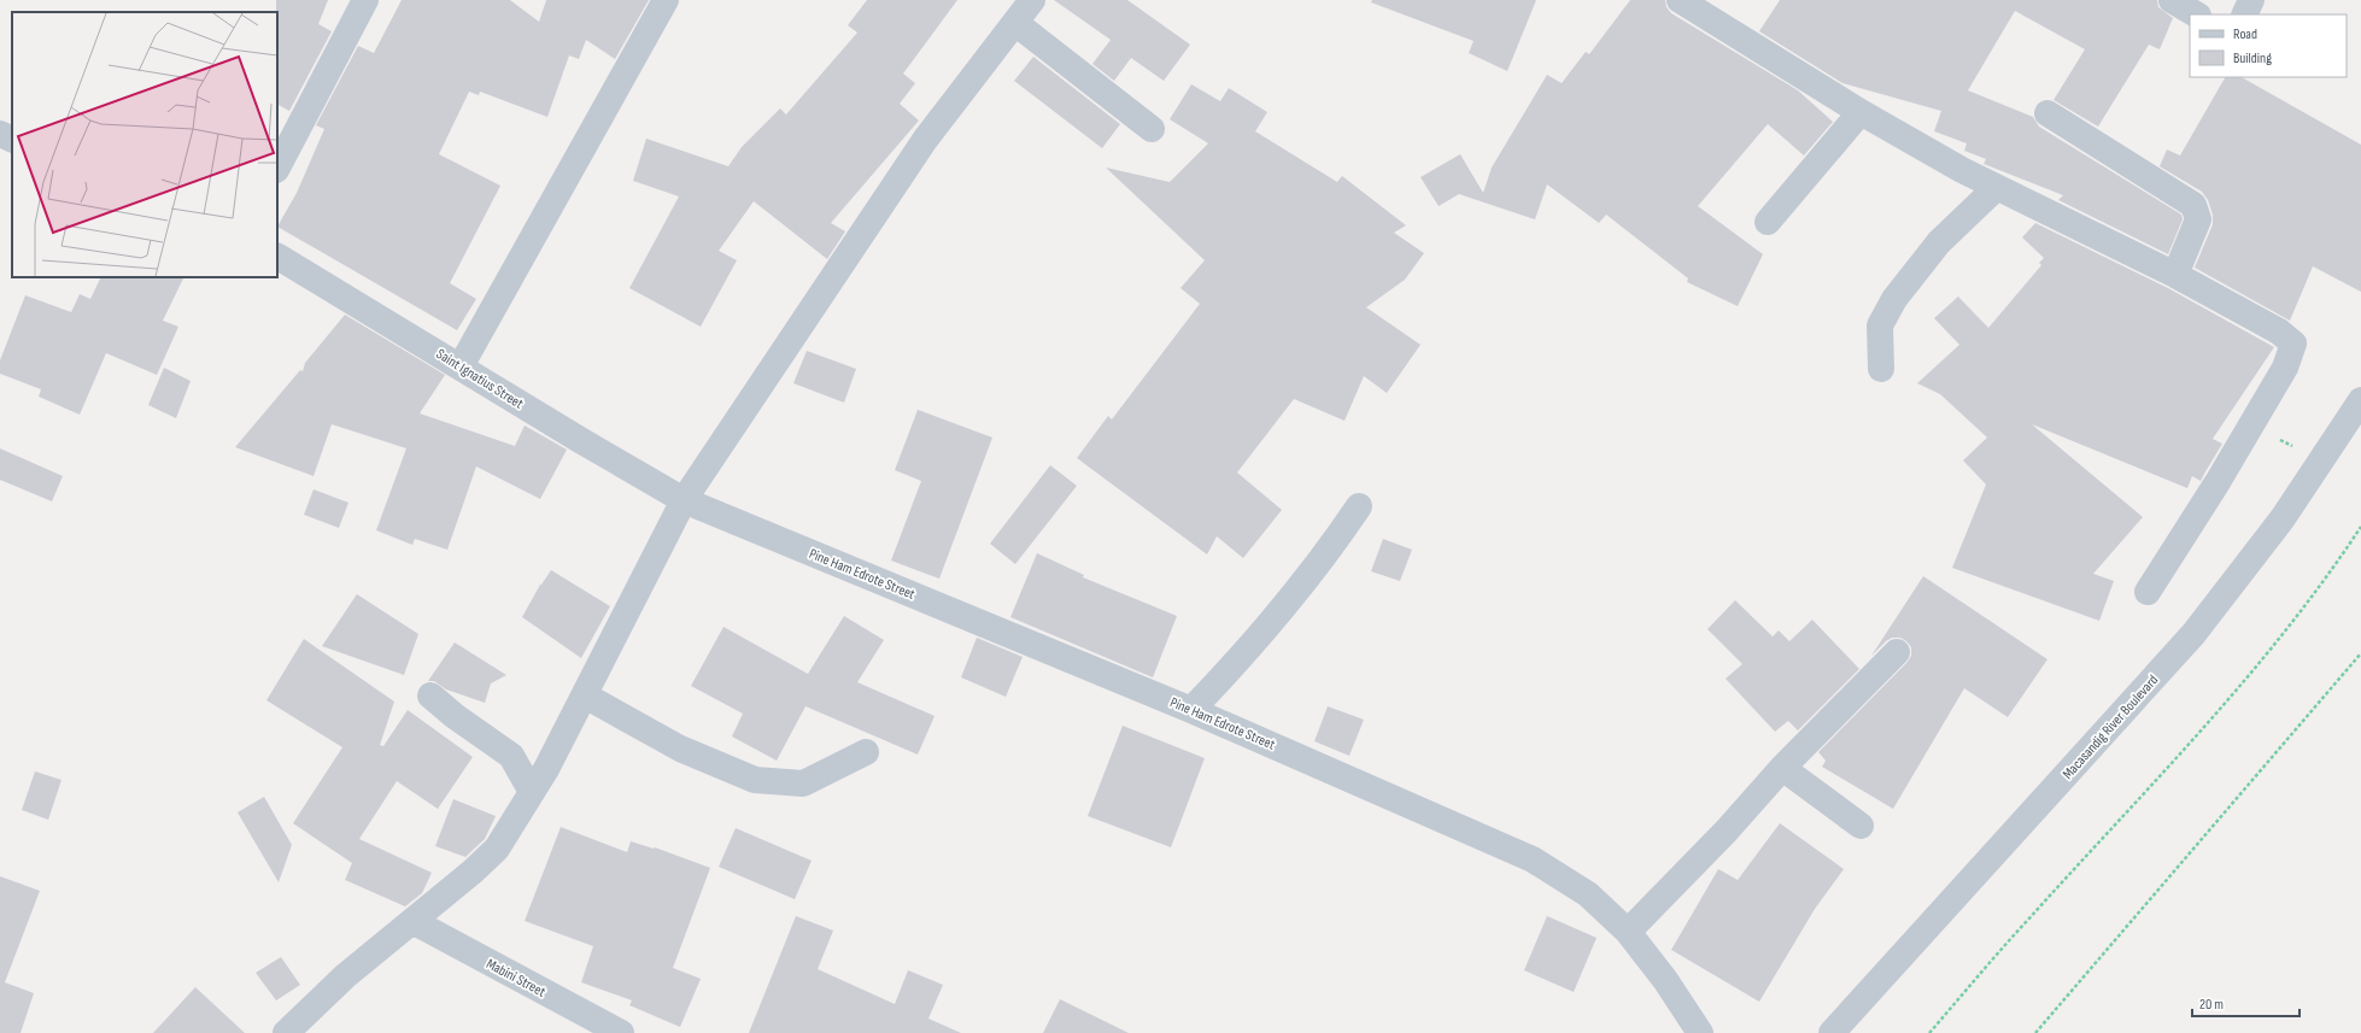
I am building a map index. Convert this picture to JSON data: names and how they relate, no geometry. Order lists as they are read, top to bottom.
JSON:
{
  "streets": {
    "street": [
      "Saint Ignatius Street",
      "Pine Ham Edrote Street",
      "Macasandig River Boulevard",
      "Mabini Street"
    ]
  },
  "crossings": [
    ["Saint Ignatius Street", "Pine Ham Edrote Street"]
  ],
  "legend": ["Road", "Building"],
  "scale_bar": "20 m"
}
